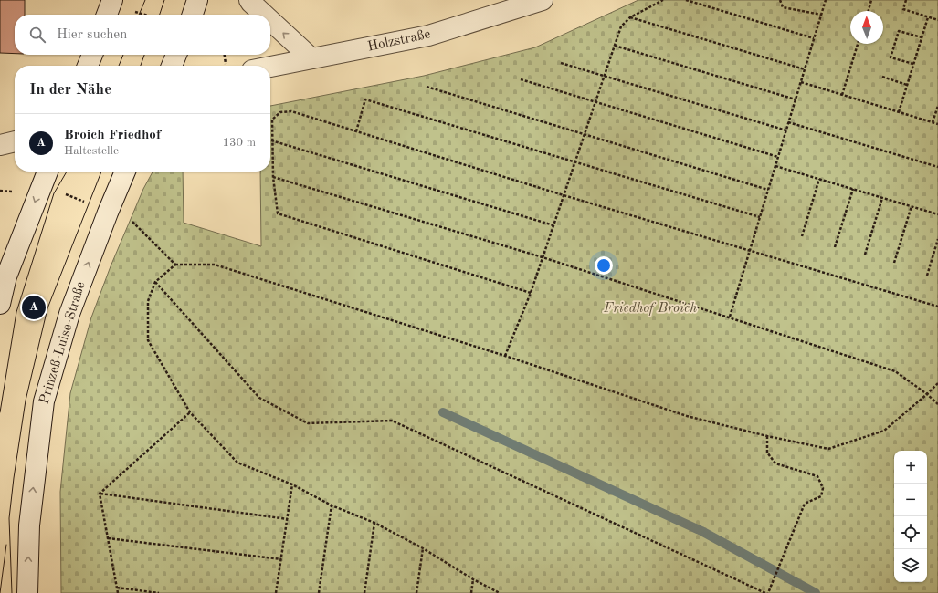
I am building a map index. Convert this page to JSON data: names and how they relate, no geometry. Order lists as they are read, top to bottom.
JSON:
{
  "streets": {
    "main road": ["Holzstraße", "Prinzeß-Luise-Straße"]
  },
  "parks": ["Friedhof Broich"],
  "north": "top",
  "page": {
    "search": "Hier suchen",
    "heading": "In der Nähe",
    "list": [
      {
        "mark": "A",
        "name": "Broich Friedhof",
        "note": "Haltestelle",
        "value": "130 m"
      }
    ],
    "pins": "A",
    "map_buttons": ["+", "−"]
  }
}
